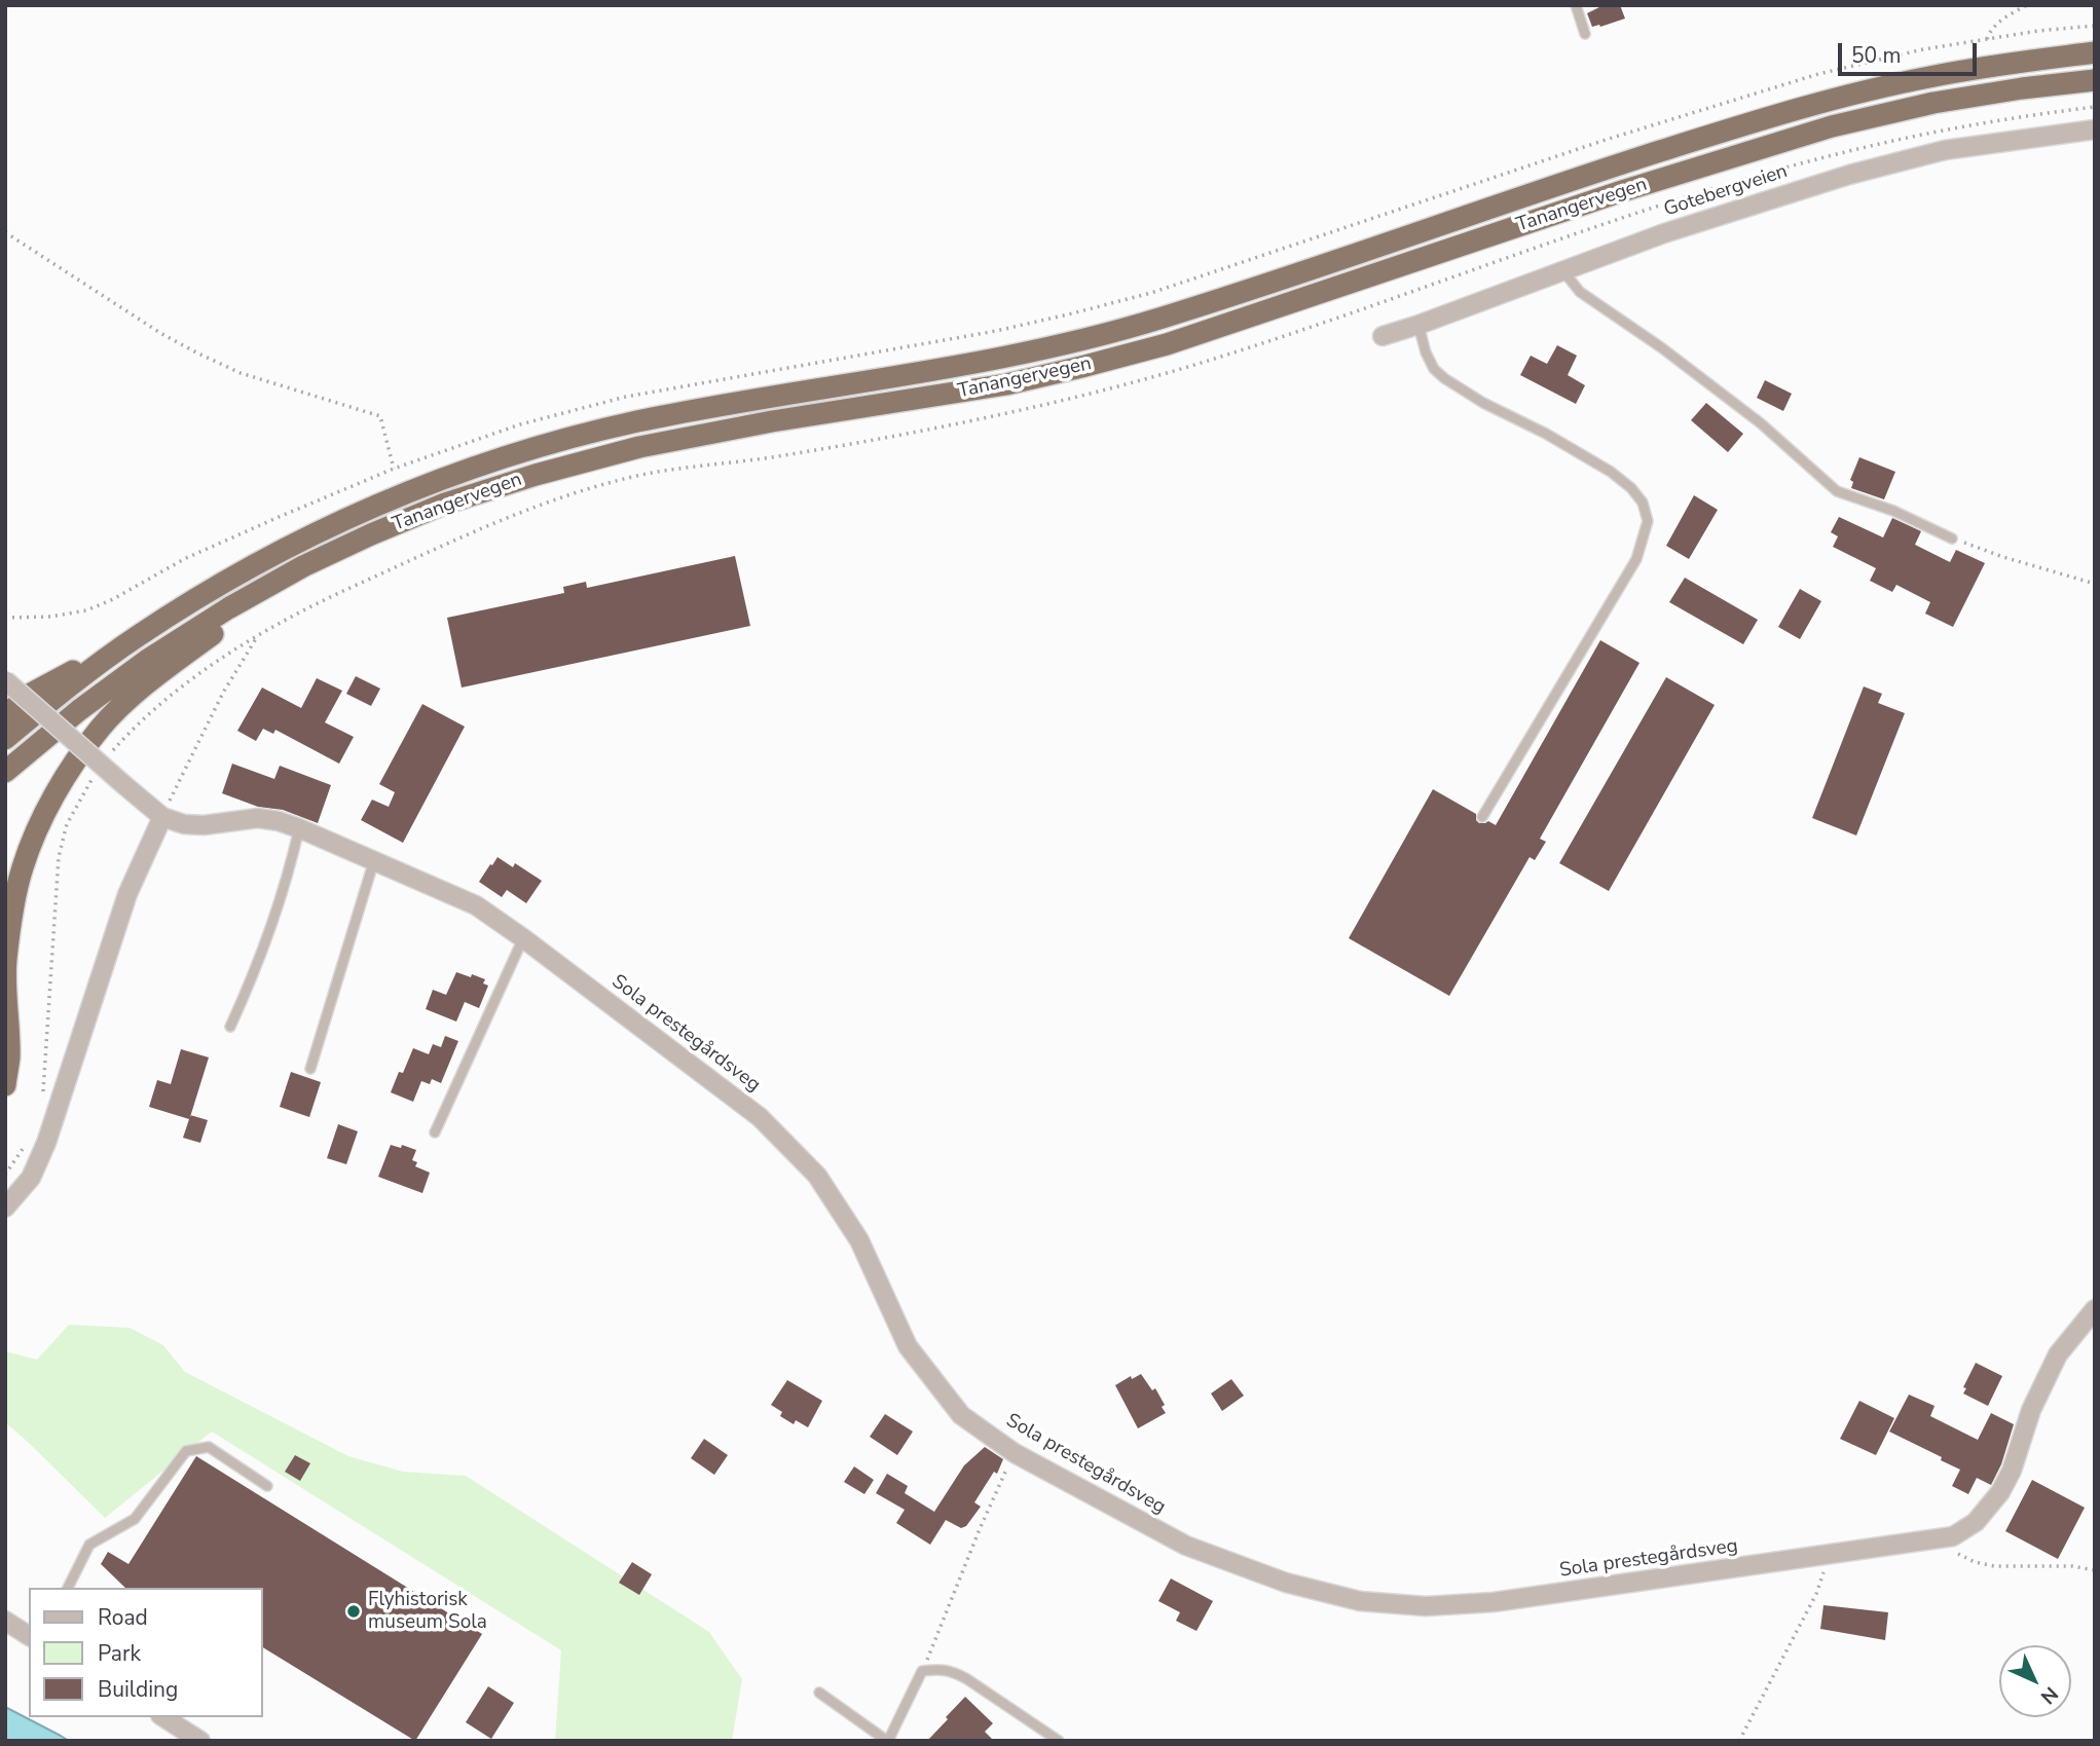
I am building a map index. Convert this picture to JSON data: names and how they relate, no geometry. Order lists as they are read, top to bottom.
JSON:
{
  "streets": {
    "highway": ["Tanangervegen"],
    "street": ["Gotebergveien", "Sola prestegårdsveg"]
  },
  "places": ["Flyhistorisk museum Sola"],
  "legend": ["Road", "Park", "Building"],
  "scale_bar": "50 m",
  "north": "bottom right"
}
